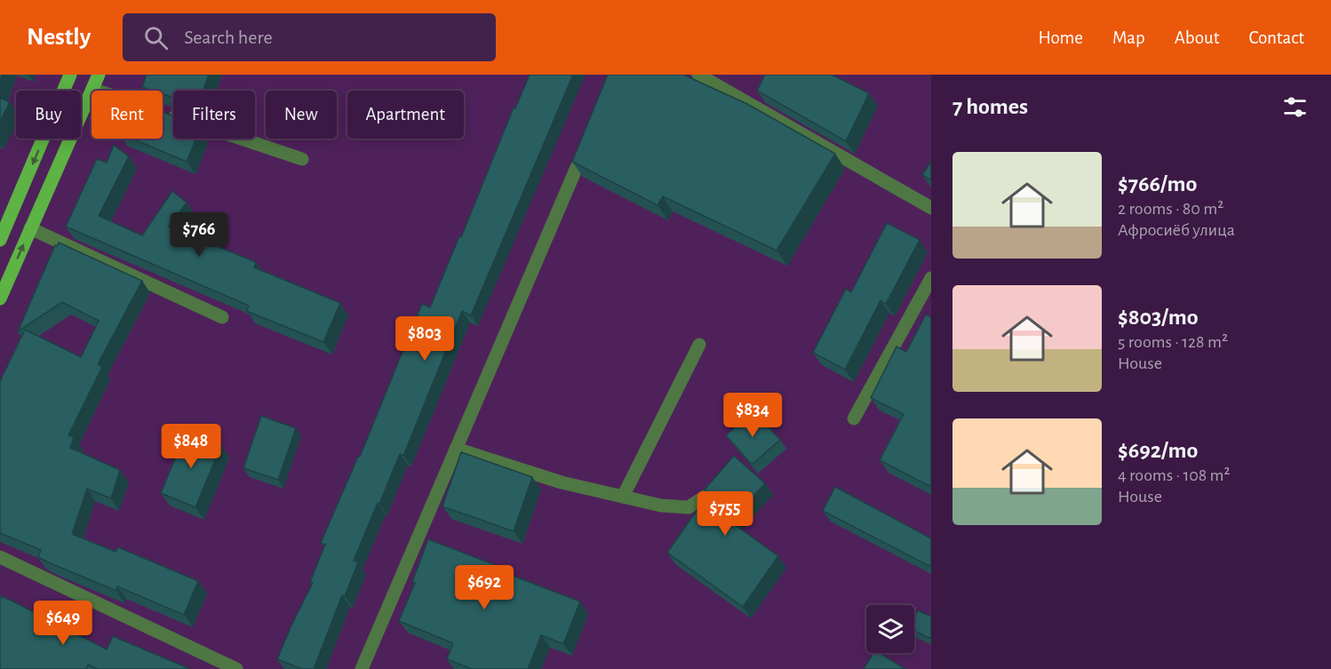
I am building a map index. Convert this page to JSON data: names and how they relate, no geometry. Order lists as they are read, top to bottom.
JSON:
{
  "page": {
    "header": "Nestly",
    "search": "Search here",
    "nav": [
      "Home",
      "Map",
      "About",
      "Contact"
    ],
    "heading": "7 homes",
    "chip": [
      "Buy",
      "Rent",
      "Filters",
      "New",
      "Apartment"
    ],
    "list": [
      {
        "name": "$766/mo",
        "note": "2 rooms · 80 m² · Афросиёб улица"
      },
      {
        "name": "$803/mo",
        "note": "5 rooms · 128 m² · House"
      },
      {
        "name": "$692/mo",
        "note": "4 rooms · 108 m² · House"
      }
    ],
    "price": [
      "$766",
      "$803",
      "$834",
      "$848",
      "$755",
      "$692",
      "$649"
    ]
  }
}
